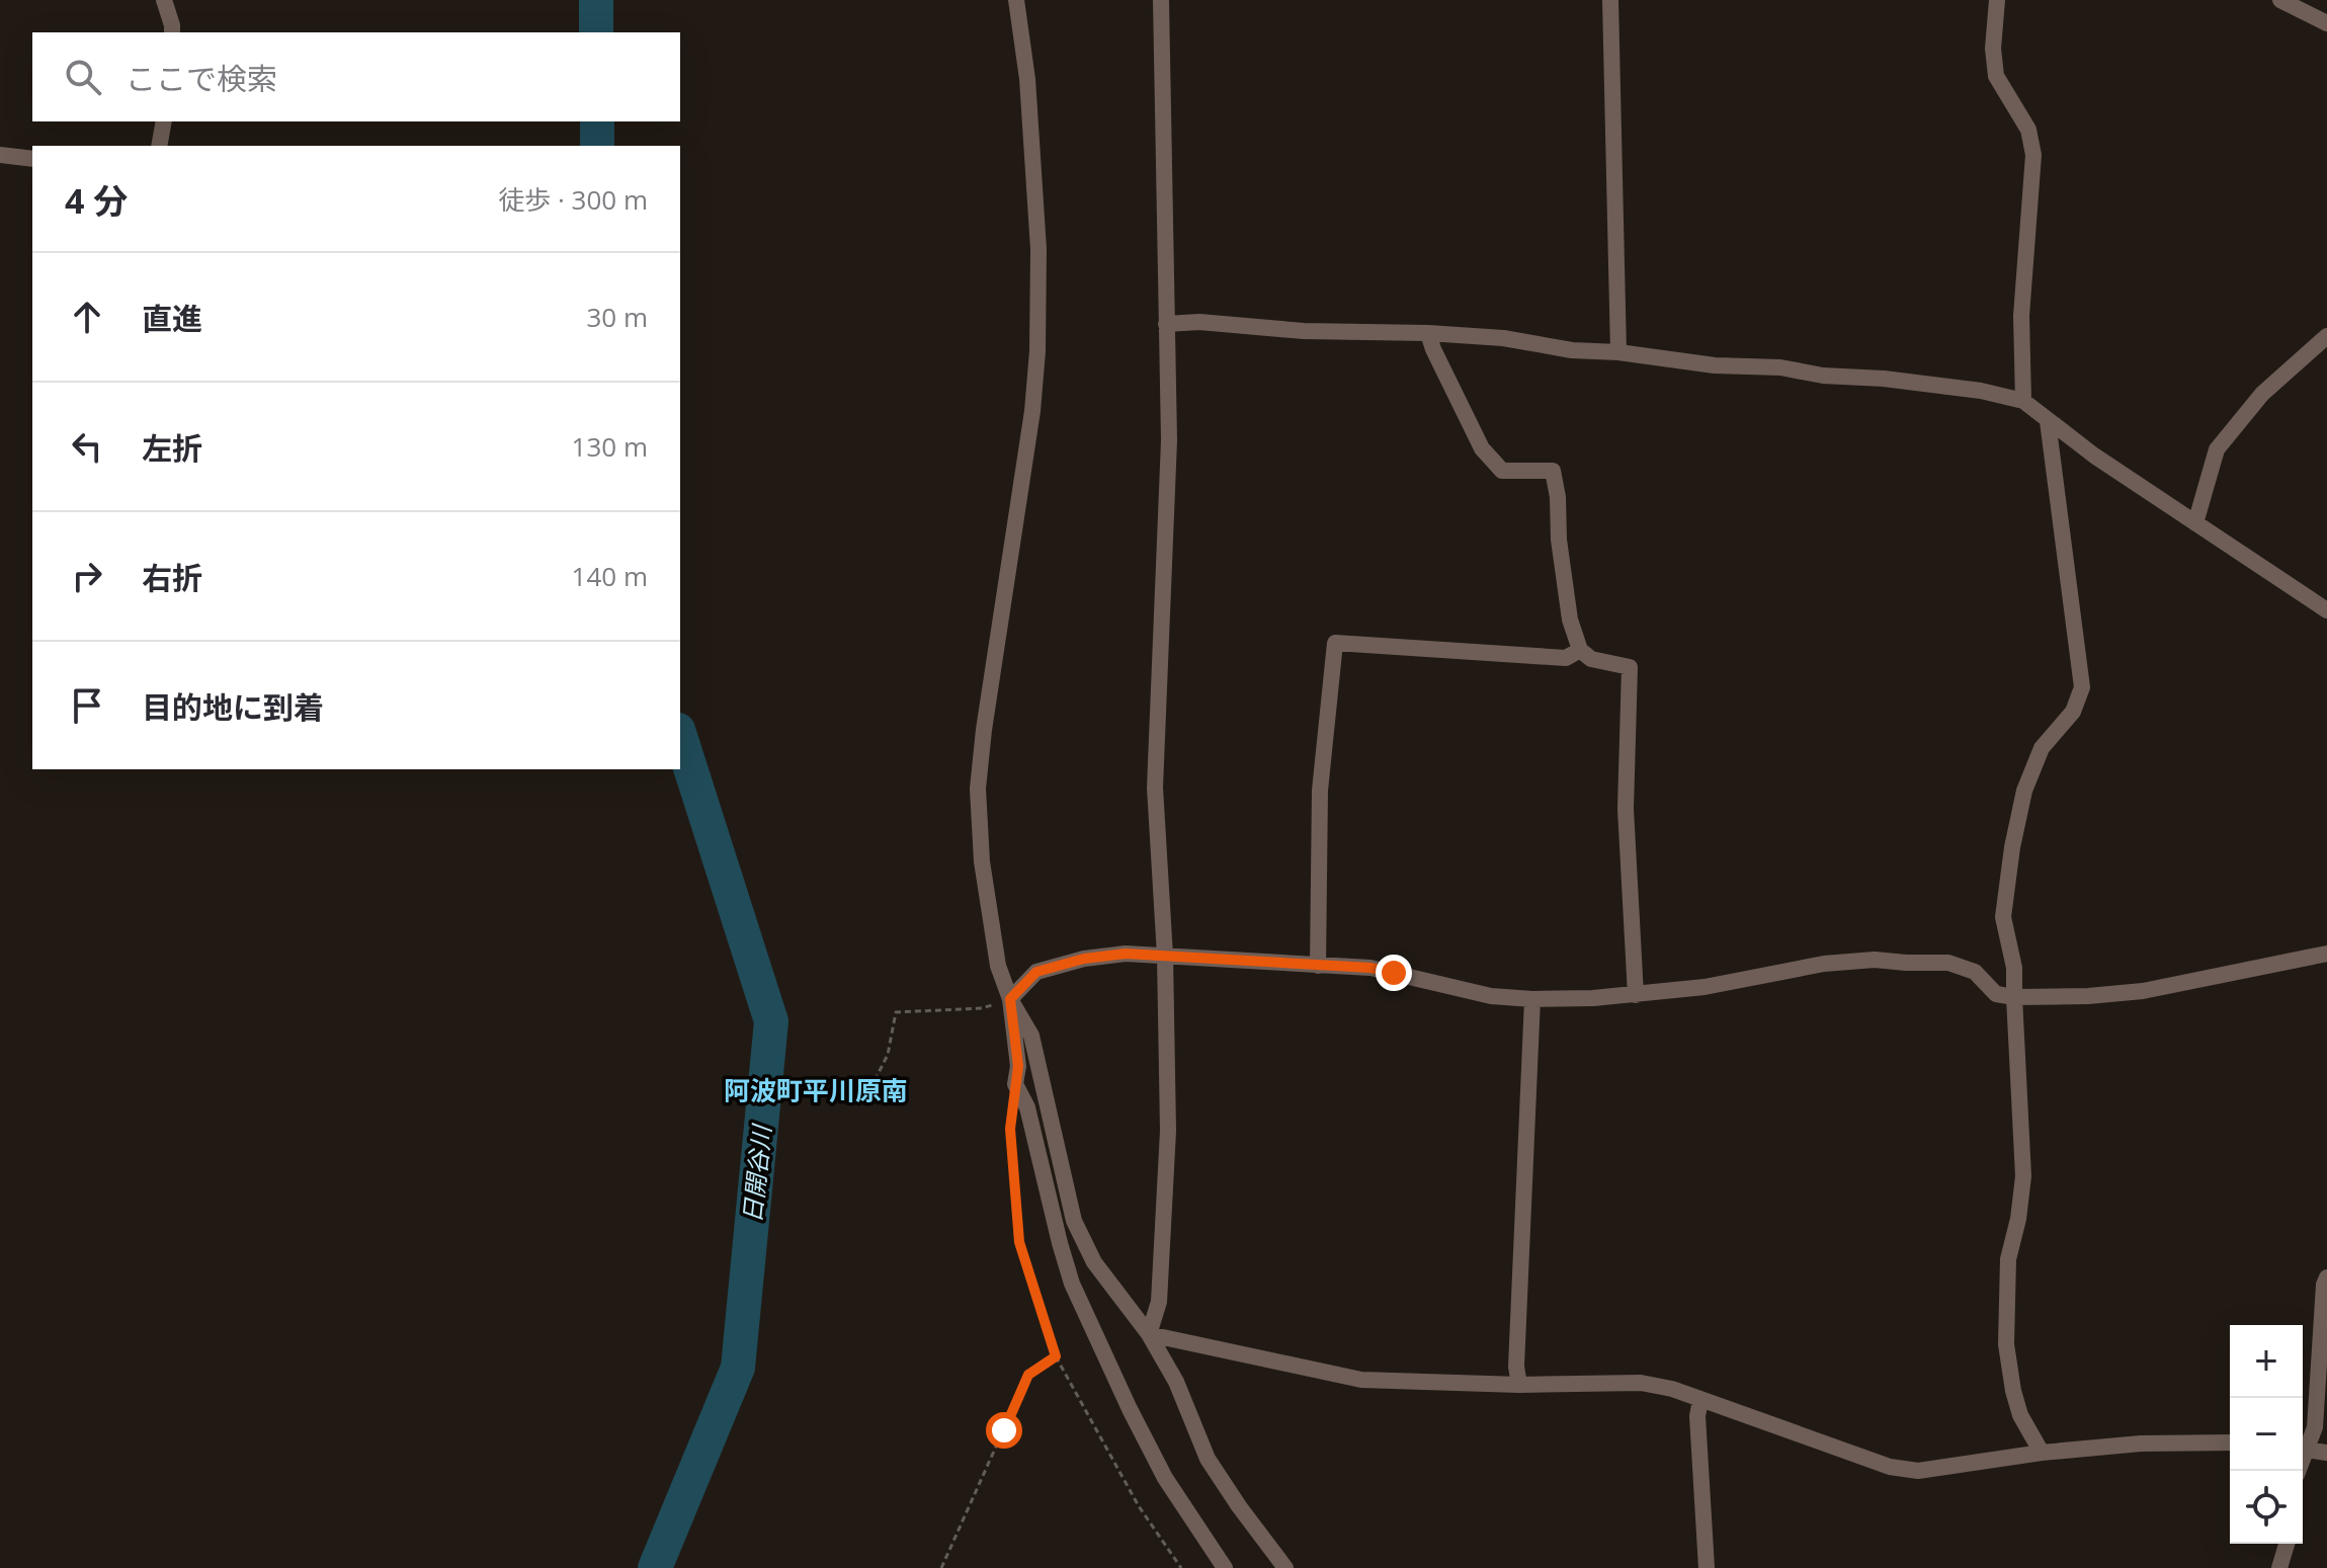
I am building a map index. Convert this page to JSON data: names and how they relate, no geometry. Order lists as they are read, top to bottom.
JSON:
{
  "districts": ["阿波町平川原南"],
  "water": ["日開谷川"],
  "page": {
    "search": "ここで検索",
    "heading": ["4 分", "徒歩 · 300 m"],
    "list": [
      ["直進", "30 m"],
      ["左折", "130 m"],
      ["右折", "140 m"],
      "目的地に到着"
    ],
    "map_buttons": ["+", "−"]
  }
}
